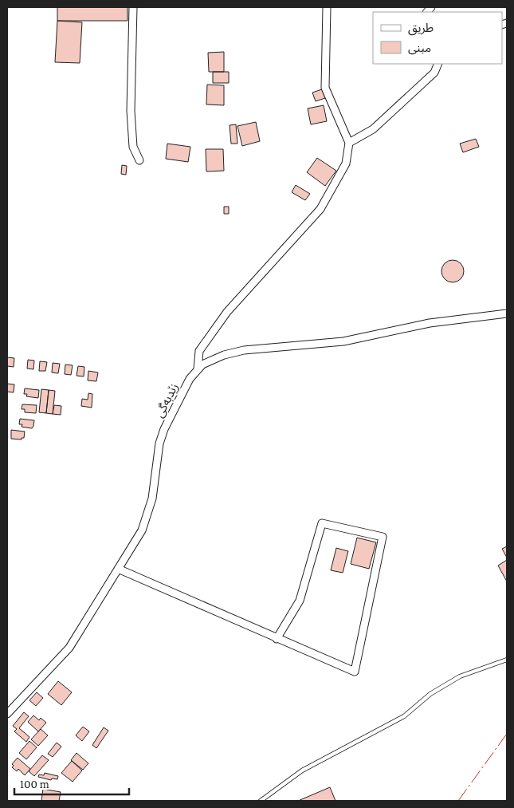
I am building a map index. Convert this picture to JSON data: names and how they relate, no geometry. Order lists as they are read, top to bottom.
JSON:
{
  "streets": {
    "street": ["زێدبەگی"]
  },
  "legend": ["طريق", "مبنى"],
  "scale_bar": "100 m"
}
